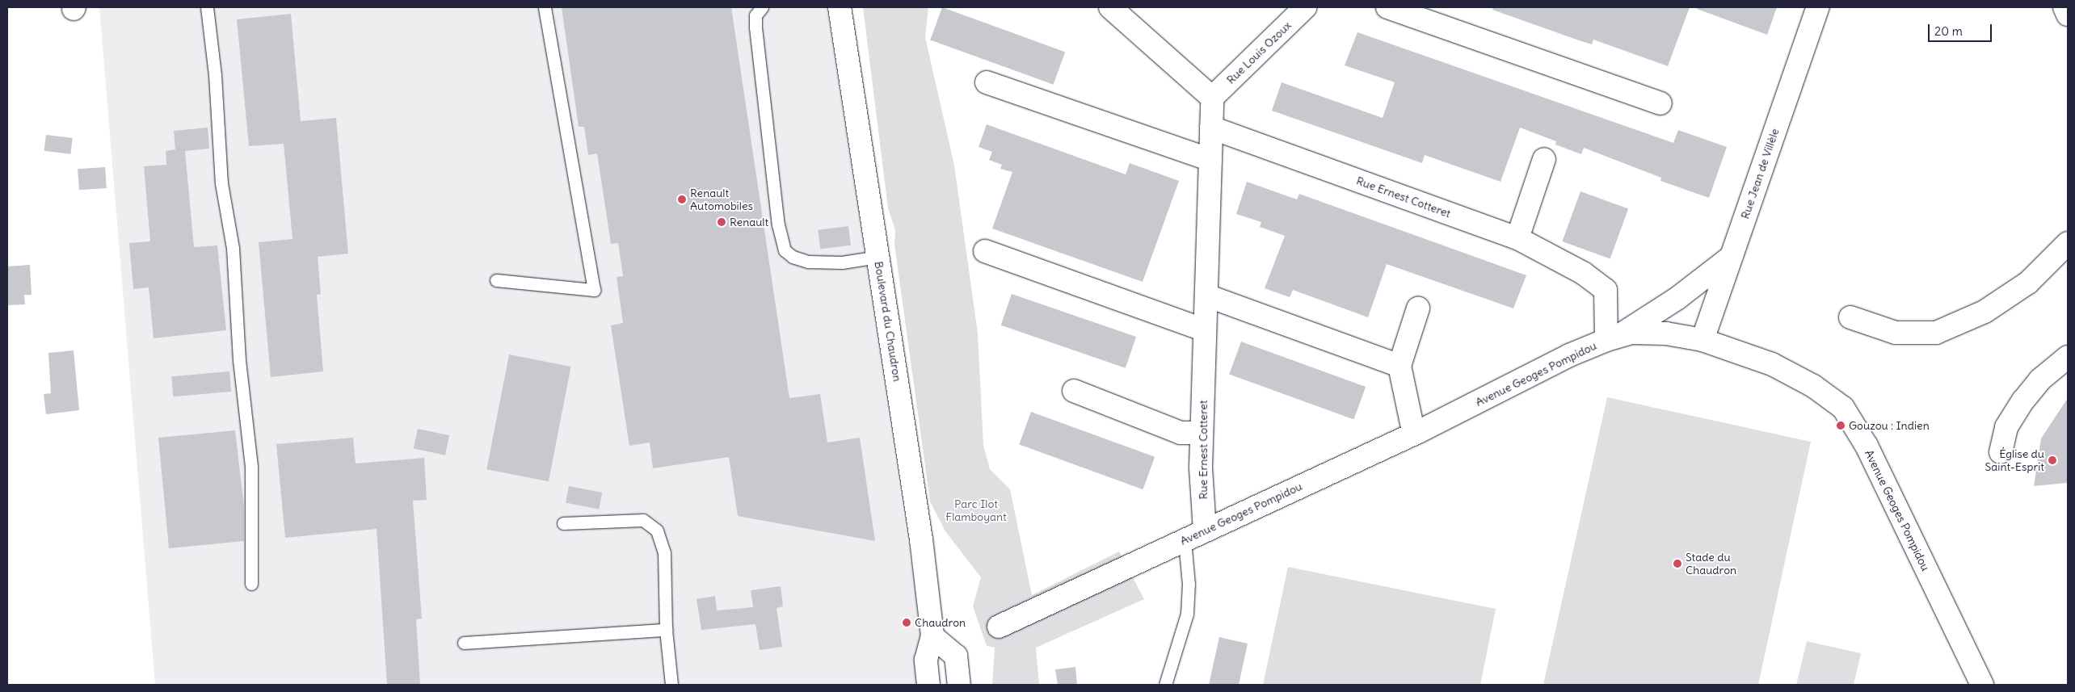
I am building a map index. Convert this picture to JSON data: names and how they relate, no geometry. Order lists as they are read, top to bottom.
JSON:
{
  "streets": {
    "main road": [
      "Rue Louis Ozoux",
      "Rue Jean de Villèle",
      "Rue Ernest Cotteret",
      "Boulevard du Chaudron",
      "Avenue Geoges Pompidou"
    ]
  },
  "crossings": [
    ["Rue Louis Ozoux", "Rue Ernest Cotteret"],
    ["Rue Jean de Villèle", "Avenue Geoges Pompidou"],
    ["Rue Ernest Cotteret", "Avenue Geoges Pompidou"]
  ],
  "parks": ["Parc Ilot Flamboyant"],
  "places": [
    "Renault Automobiles",
    "Renault",
    "Gouzou : Indien",
    "Église du Saint-Esprit",
    "Stade du Chaudron",
    "Chaudron"
  ],
  "scale_bar": "20 m"
}
